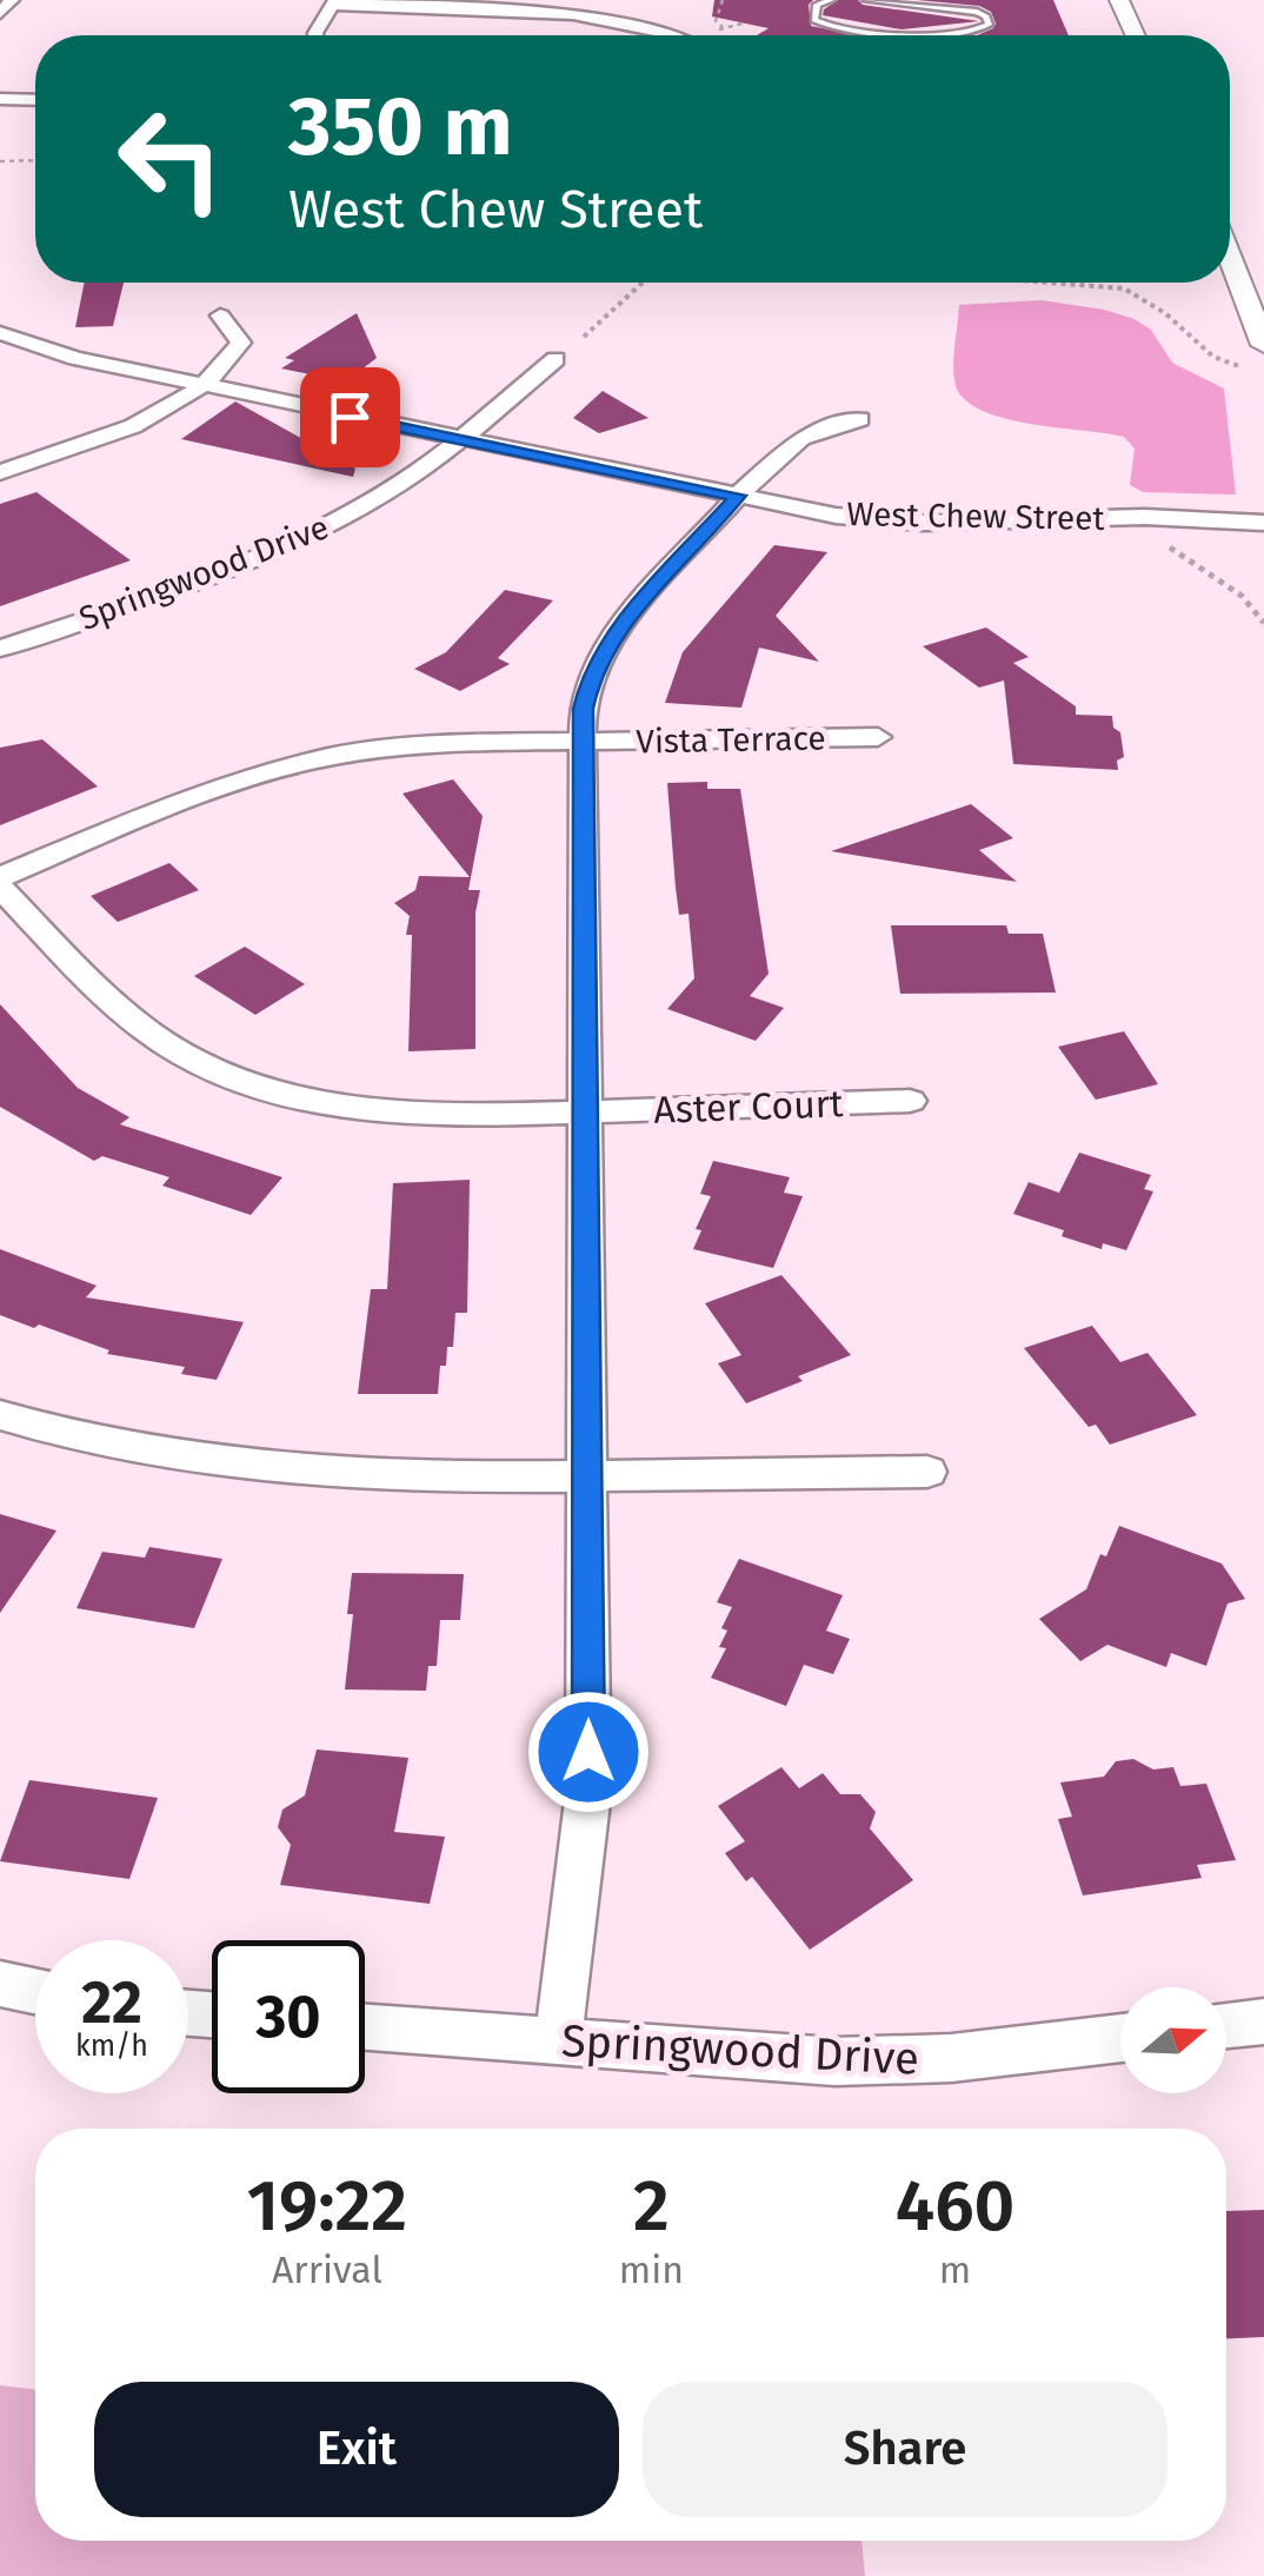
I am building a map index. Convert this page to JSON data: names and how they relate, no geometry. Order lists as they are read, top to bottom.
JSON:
{
  "streets": {
    "street": [
      "West Chew Street",
      "Springwood Drive",
      "Vista Terrace",
      "Aster Court"
    ]
  },
  "crossings": [
    ["West Chew Street", "Springwood Drive"]
  ],
  "north": "right",
  "page": {
    "turn": ["350 m", "West Chew Street"],
    "speed": "22 km/h",
    "limit": "30",
    "eta": [
      "19:22",
      "Arrival",
      "2",
      "min",
      "460",
      "m"
    ],
    "buttons": ["Exit", "Share"]
  }
}
